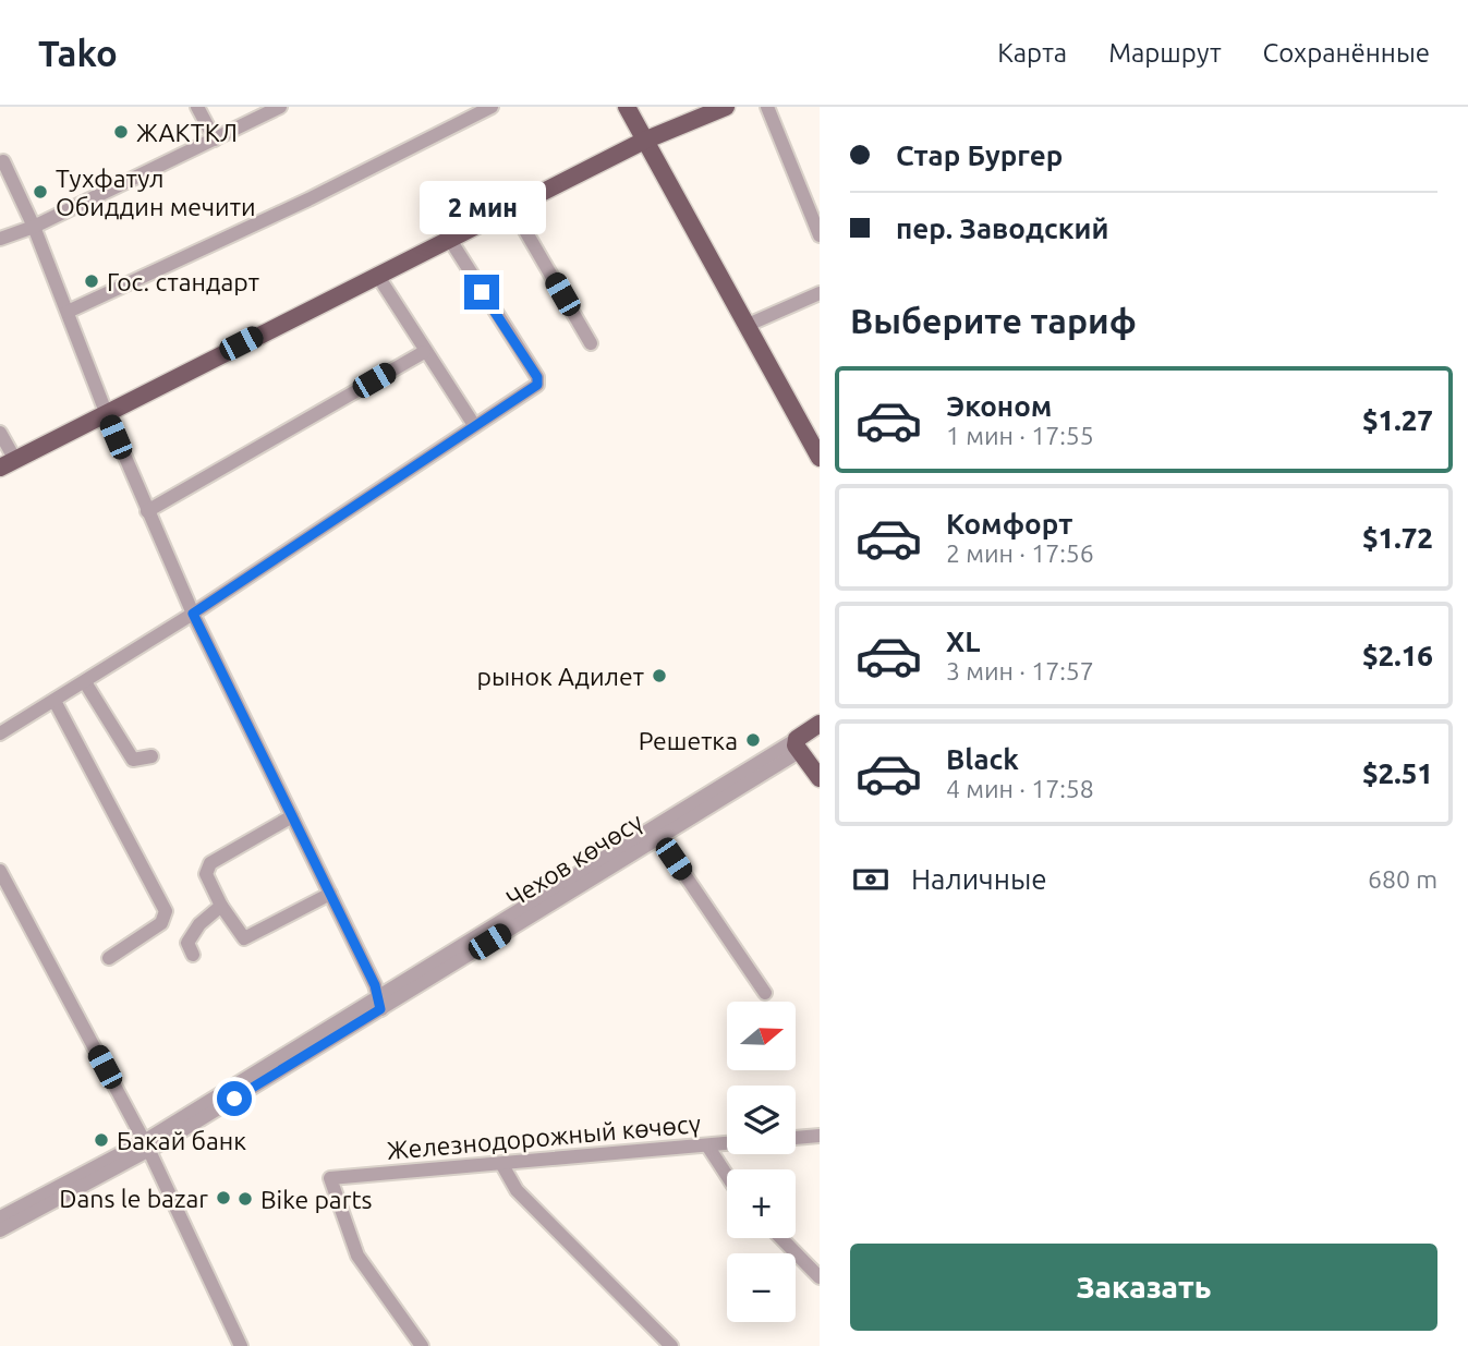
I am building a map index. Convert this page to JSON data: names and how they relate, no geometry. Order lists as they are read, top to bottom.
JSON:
{
  "streets": {
    "main road": ["Чехов көчөсү"],
    "street": ["Железнодорожный көчөсү"]
  },
  "places": [
    "ЖАКТКЛ",
    "Тухфатул Обиддин мечити",
    "Гос. стандарт",
    "рынок Адилет",
    "Решетка",
    "Бакай банк",
    "Dans le bazar",
    "Bike parts"
  ],
  "north": "right",
  "page": {
    "header": "Tako",
    "nav": ["Карта", "Маршрут", "Сохранённые"],
    "banner": ["Стар Бургер", "пер. Заводский"],
    "bubble": "2 мин",
    "heading": "Выберите тариф",
    "list": [
      {
        "name": "Эконом",
        "note": "1 мин · 17:55",
        "value": "$1.27"
      },
      {
        "name": "Комфорт",
        "note": "2 мин · 17:56",
        "value": "$1.72"
      },
      {
        "name": "XL",
        "note": "3 мин · 17:57",
        "value": "$2.16"
      },
      {
        "name": "Black",
        "note": "4 мин · 17:58",
        "value": "$2.51"
      }
    ],
    "pay": ["Наличные", "680 m"],
    "map_buttons": ["+", "−"],
    "buttons": "Заказать"
  }
}
